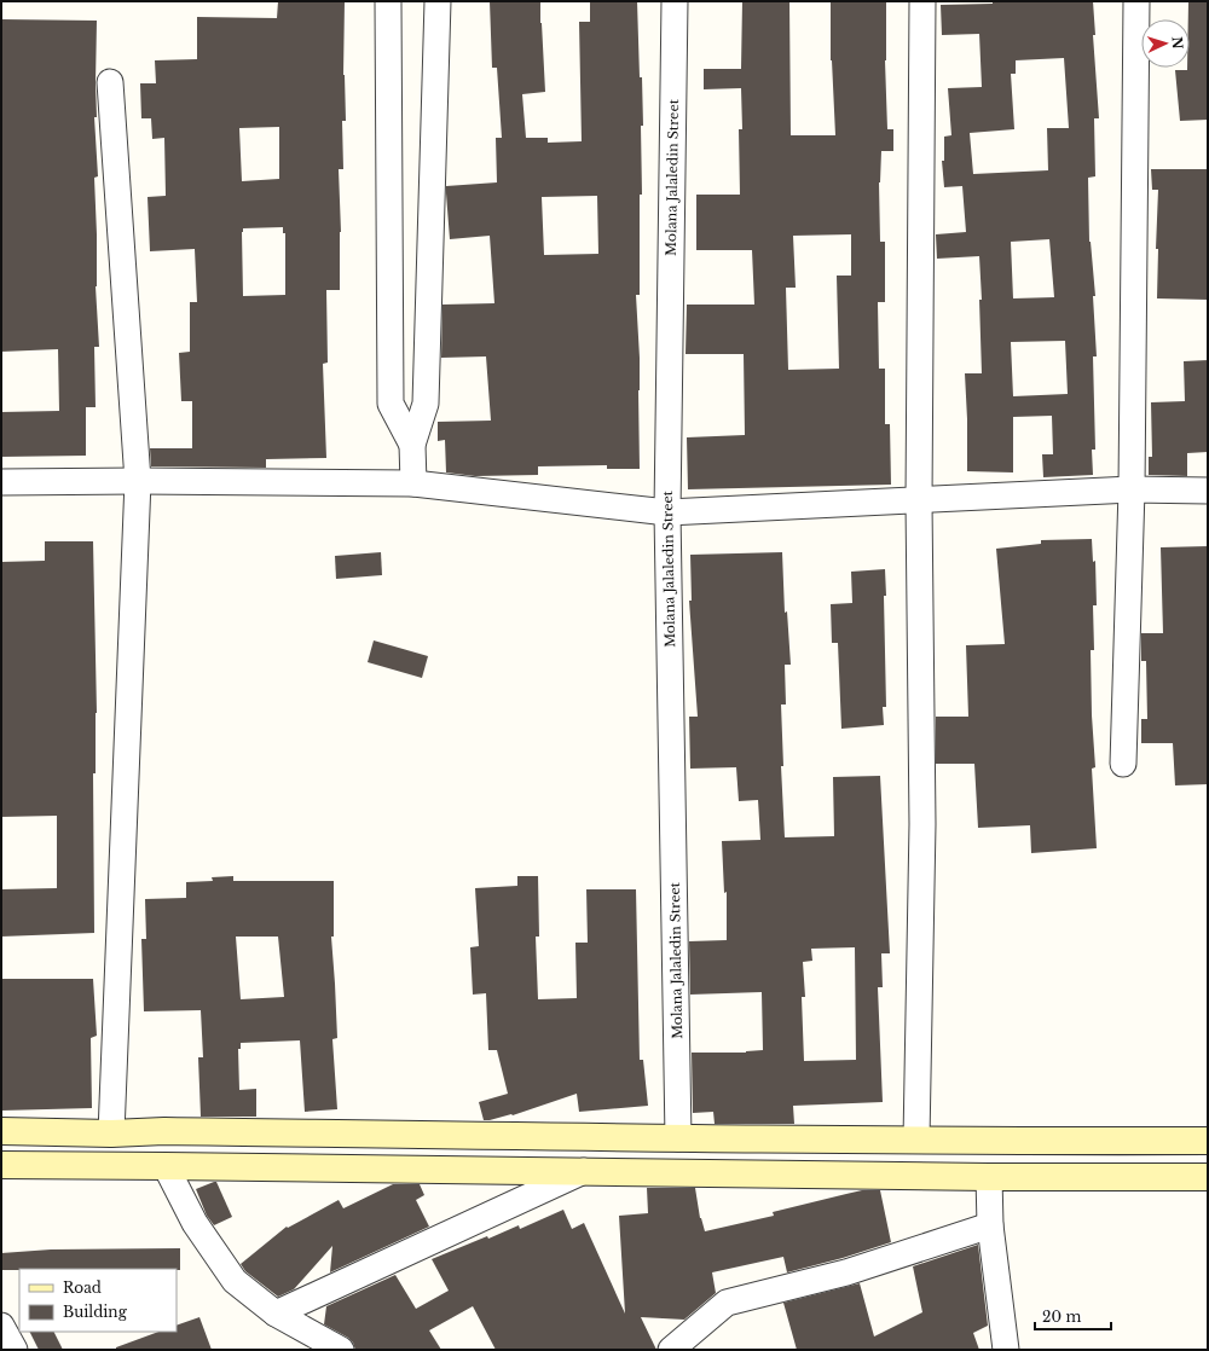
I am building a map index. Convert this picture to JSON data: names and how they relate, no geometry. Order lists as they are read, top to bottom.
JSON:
{
  "streets": {
    "street": ["Molana Jalaledin Street"]
  },
  "legend": ["Road", "Building"],
  "scale_bar": "20 m",
  "north": "right"
}
